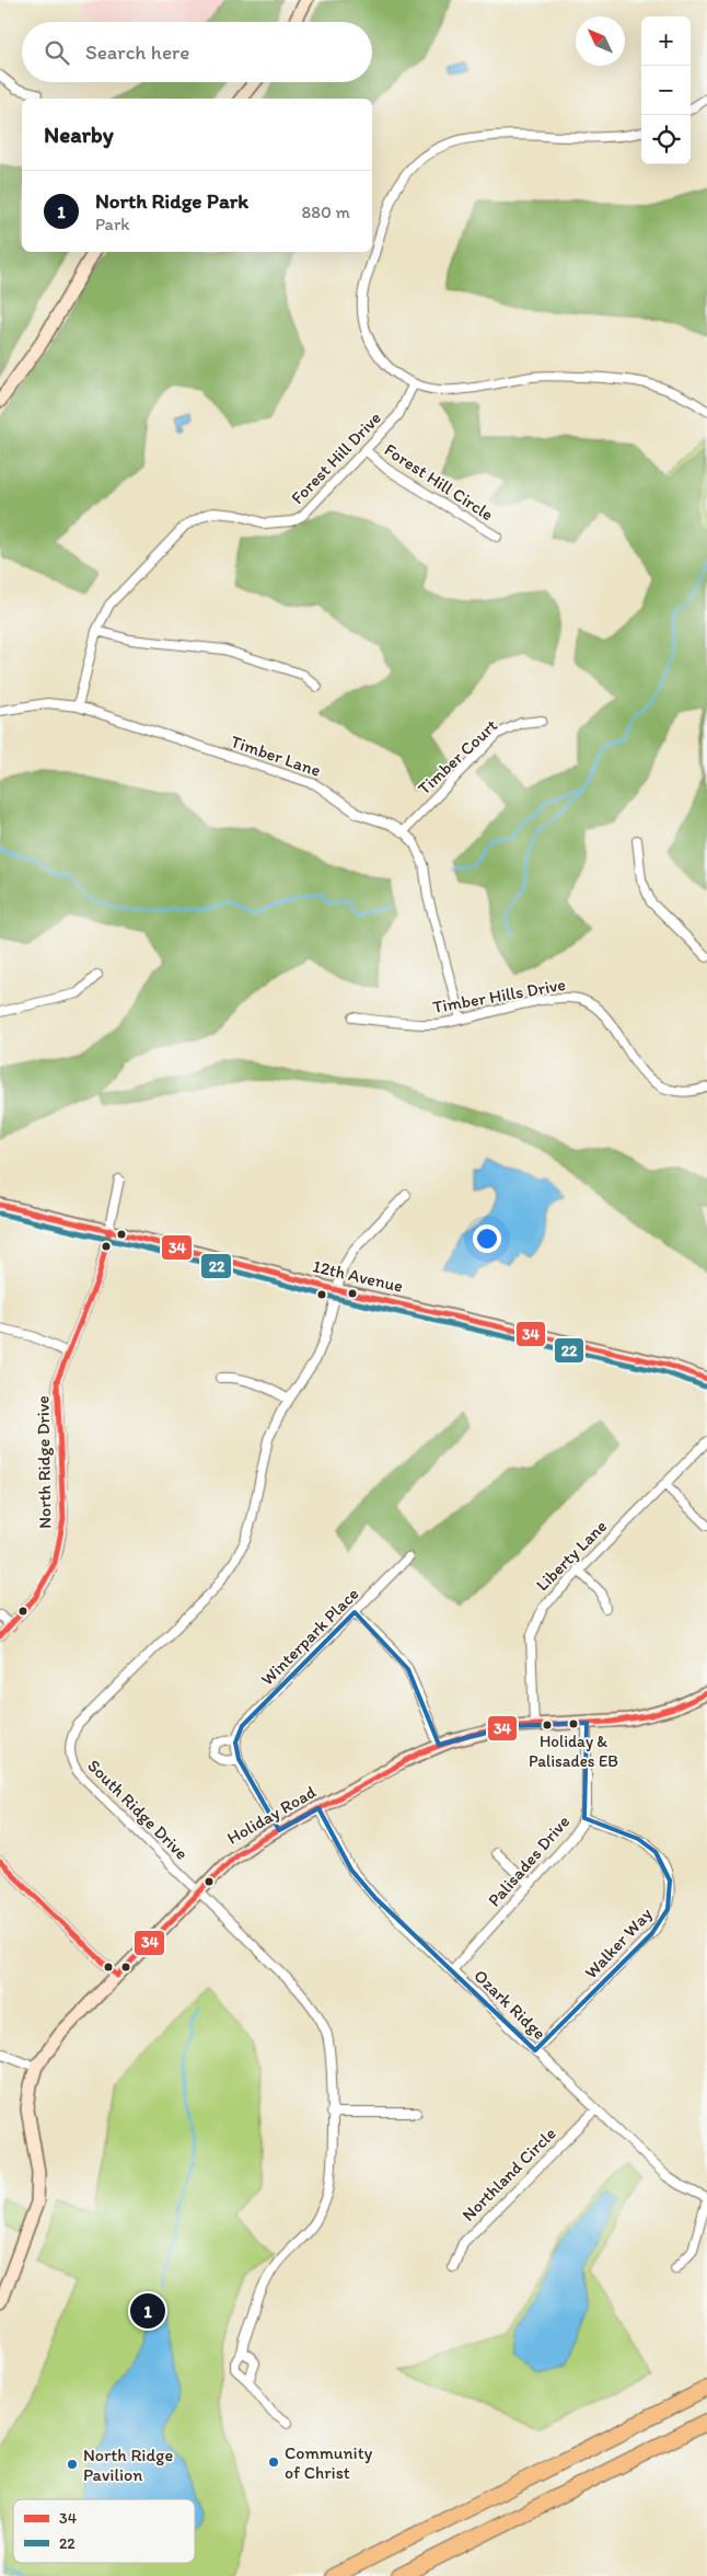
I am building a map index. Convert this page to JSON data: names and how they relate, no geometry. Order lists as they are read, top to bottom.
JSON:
{
  "streets": {
    "street": [
      "Forest Hill Drive",
      "Forest Hill Circle",
      "Timber Lane",
      "Timber Court",
      "Timber Hills Drive",
      "12th Avenue",
      "North Ridge Drive",
      "Liberty Lane",
      "Winterpark Place",
      "South Ridge Drive",
      "Holiday Road",
      "Palisades Drive",
      "Walker Way",
      "Ozark Ridge",
      "Northland Circle"
    ]
  },
  "crossings": [
    ["Forest Hill Drive", "Forest Hill Circle"],
    ["Forest Hill Drive", "Timber Lane"],
    ["Timber Lane", "Timber Court"],
    ["12th Avenue", "North Ridge Drive"],
    ["12th Avenue", "South Ridge Drive"],
    ["Liberty Lane", "Holiday Road"],
    ["South Ridge Drive", "Holiday Road"],
    ["Holiday Road", "Palisades Drive"],
    ["Holiday Road", "Ozark Ridge"],
    ["Palisades Drive", "Walker Way"],
    ["Palisades Drive", "Ozark Ridge"],
    ["Walker Way", "Ozark Ridge"],
    ["Ozark Ridge", "Northland Circle"]
  ],
  "places": ["Holiday & Palisades EB", "Community of Christ", "North Ridge Pavilion"],
  "lines": ["transit line 34", "transit line 22"],
  "legend": ["34", "22"],
  "north": "top left",
  "page": {
    "map_buttons": ["+", "−"],
    "search": "Search here",
    "heading": "Nearby",
    "list": [
      {
        "mark": "1",
        "name": "North Ridge Park",
        "note": "Park",
        "value": "880 m"
      }
    ],
    "pins": "1"
  }
}
